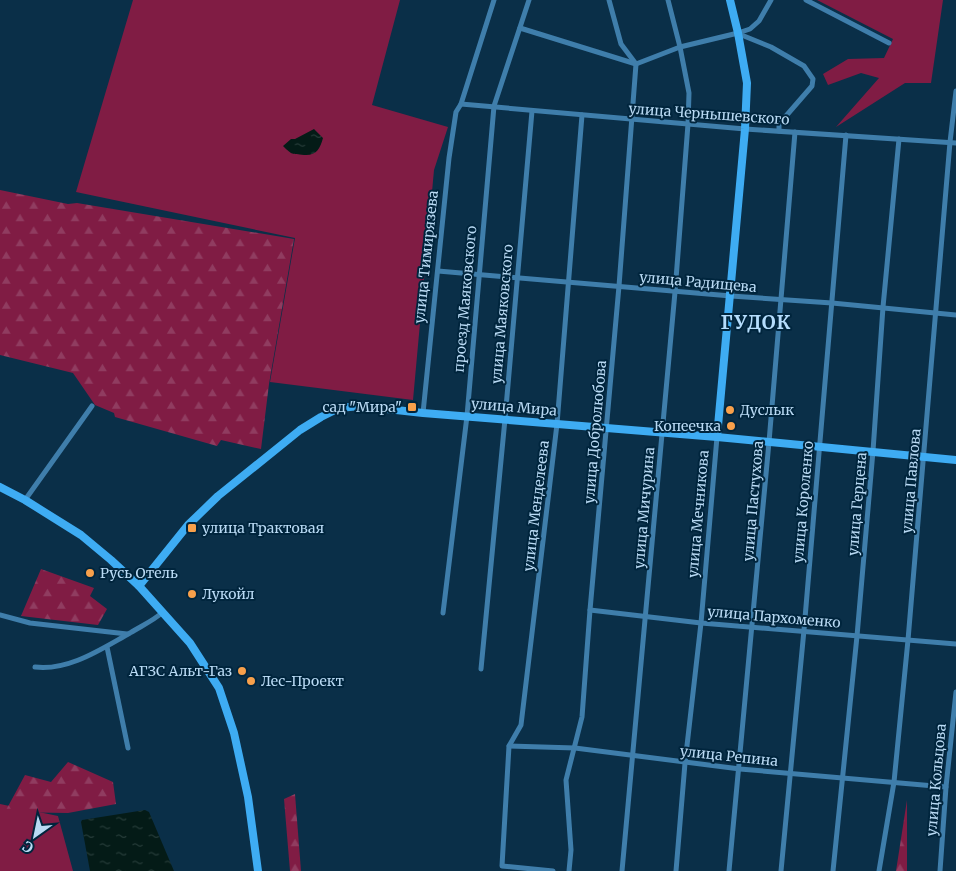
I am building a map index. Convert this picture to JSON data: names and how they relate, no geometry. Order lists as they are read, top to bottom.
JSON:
{
  "streets": {
    "main road": ["улица Мира", "улица Мечникова"],
    "street": [
      "улица Чернышевского",
      "улица Тимирязева",
      "улица Радищева",
      "проезд Маяковского",
      "улица Маяковского",
      "улица Добролюбова",
      "улица Павлова",
      "улица Пастухова",
      "улица Короленко",
      "улица Герцена",
      "улица Менделеева",
      "улица Мичурина",
      "улица Пархоменко",
      "улица Репина",
      "улица Кольцова"
    ]
  },
  "crossings": [
    ["улица Чернышевского", "улица Тимирязева"],
    ["улица Чернышевского", "проезд Маяковского"],
    ["улица Чернышевского", "улица Маяковского"],
    ["улица Чернышевского", "улица Добролюбова"],
    ["улица Чернышевского", "улица Павлова"],
    ["улица Чернышевского", "улица Пастухова"],
    ["улица Чернышевского", "улица Короленко"],
    ["улица Чернышевского", "улица Герцена"],
    ["улица Чернышевского", "улица Менделеева"],
    ["улица Чернышевского", "улица Мичурина"],
    ["улица Чернышевского", "улица Мечникова"],
    ["улица Тимирязева", "улица Радищева"],
    ["улица Тимирязева", "улица Мира"],
    ["улица Радищева", "проезд Маяковского"],
    ["улица Радищева", "улица Маяковского"],
    ["улица Радищева", "улица Добролюбова"],
    ["улица Радищева", "улица Павлова"],
    ["улица Радищева", "улица Пастухова"],
    ["улица Радищева", "улица Короленко"],
    ["улица Радищева", "улица Герцена"],
    ["улица Радищева", "улица Менделеева"],
    ["улица Радищева", "улица Мичурина"],
    ["улица Радищева", "улица Мечникова"],
    ["проезд Маяковского", "улица Мира"],
    ["улица Маяковского", "улица Мира"],
    ["улица Мира", "улица Добролюбова"],
    ["улица Мира", "улица Павлова"],
    ["улица Мира", "улица Пастухова"],
    ["улица Мира", "улица Короленко"],
    ["улица Мира", "улица Герцена"],
    ["улица Мира", "улица Менделеева"],
    ["улица Мира", "улица Мичурина"],
    ["улица Мира", "улица Мечникова"],
    ["улица Добролюбова", "улица Пархоменко"],
    ["улица Добролюбова", "улица Репина"],
    ["улица Павлова", "улица Пархоменко"],
    ["улица Павлова", "улица Репина"],
    ["улица Пастухова", "улица Пархоменко"],
    ["улица Пастухова", "улица Репина"],
    ["улица Короленко", "улица Пархоменко"],
    ["улица Короленко", "улица Репина"],
    ["улица Герцена", "улица Пархоменко"],
    ["улица Герцена", "улица Репина"],
    ["улица Менделеева", "улица Репина"],
    ["улица Мичурина", "улица Пархоменко"],
    ["улица Мичурина", "улица Репина"],
    ["улица Мечникова", "улица Пархоменко"],
    ["улица Мечникова", "улица Репина"],
    ["улица Репина", "улица Кольцова"]
  ],
  "districts": ["ГУДОК"],
  "places": {
    "transit": ["сад \"Мира\"", "улица Трактовая"],
    "other": [
      "Дуслык",
      "Копеечка",
      "Русь Отель",
      "Лукойл",
      "АГЗС Альт-Газ",
      "Лес-Проект"
    ]
  },
  "north": "bottom left"
}
